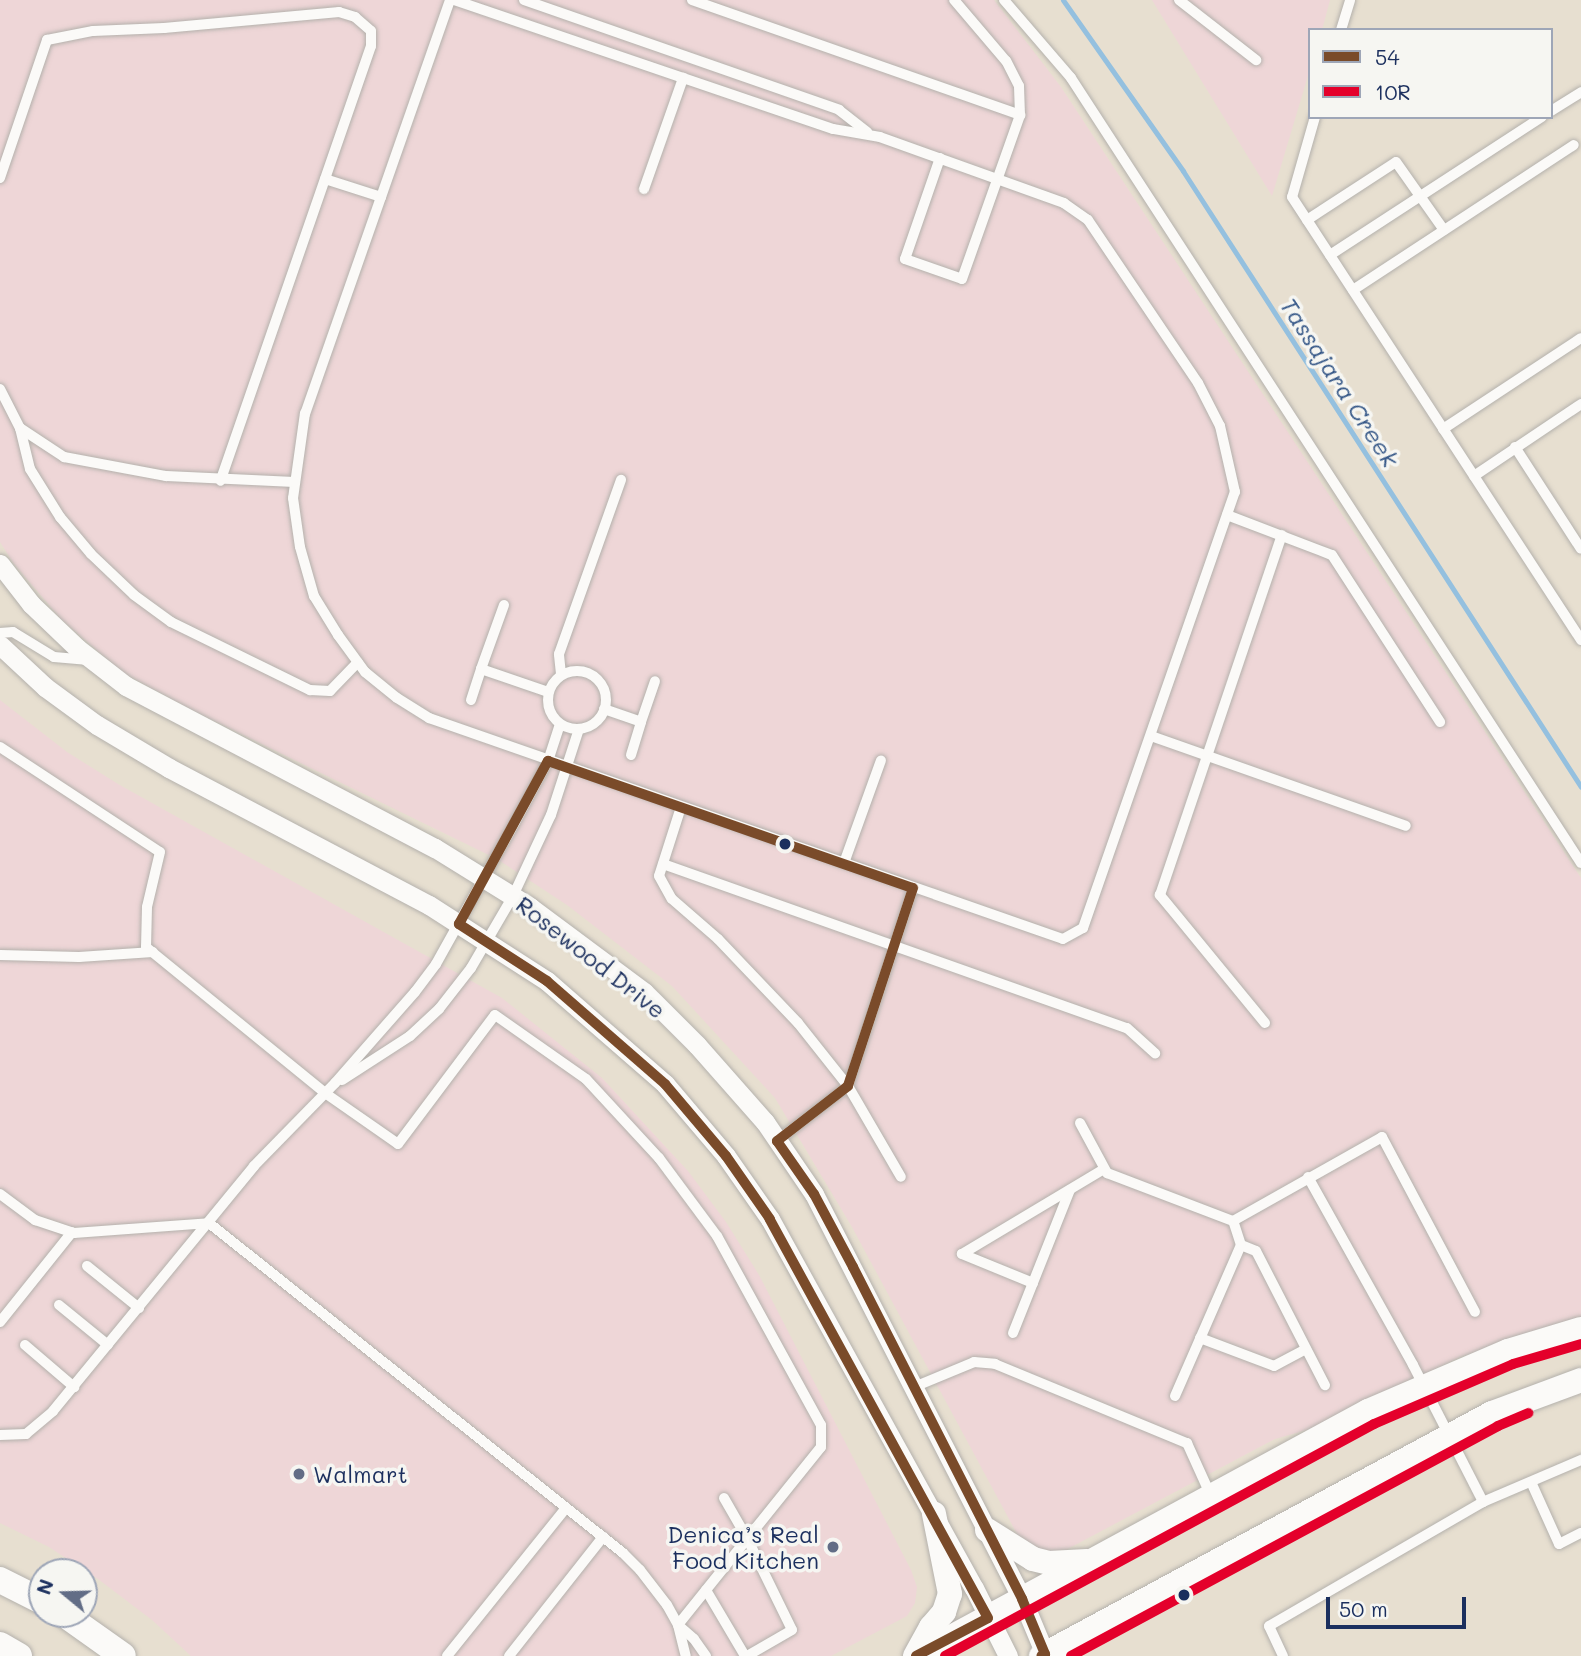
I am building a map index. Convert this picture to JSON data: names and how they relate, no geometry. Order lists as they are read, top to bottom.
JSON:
{
  "streets": {
    "street": ["Rosewood Drive"]
  },
  "water": ["Tassajara Creek"],
  "places": ["Walmart", "Denica’s Real Food Kitchen"],
  "lines": ["transit line 54", "transit line 10R"],
  "legend": ["54", "10R"],
  "scale_bar": "50 m",
  "north": "left"
}
